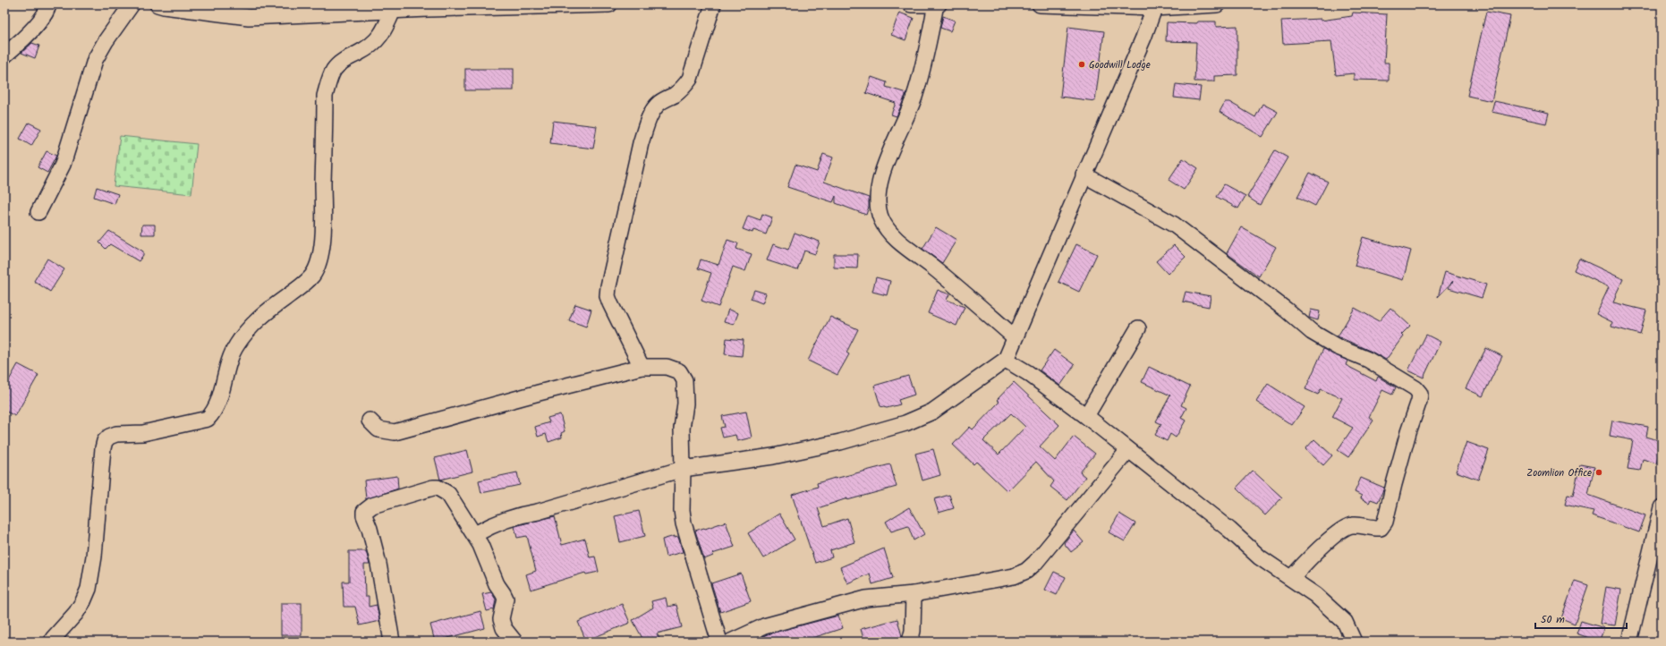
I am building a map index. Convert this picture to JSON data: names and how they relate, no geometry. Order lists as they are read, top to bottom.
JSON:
{
  "places": ["Goodwill Lodge", "Zoomlion Office"],
  "scale_bar": "50 m"
}
